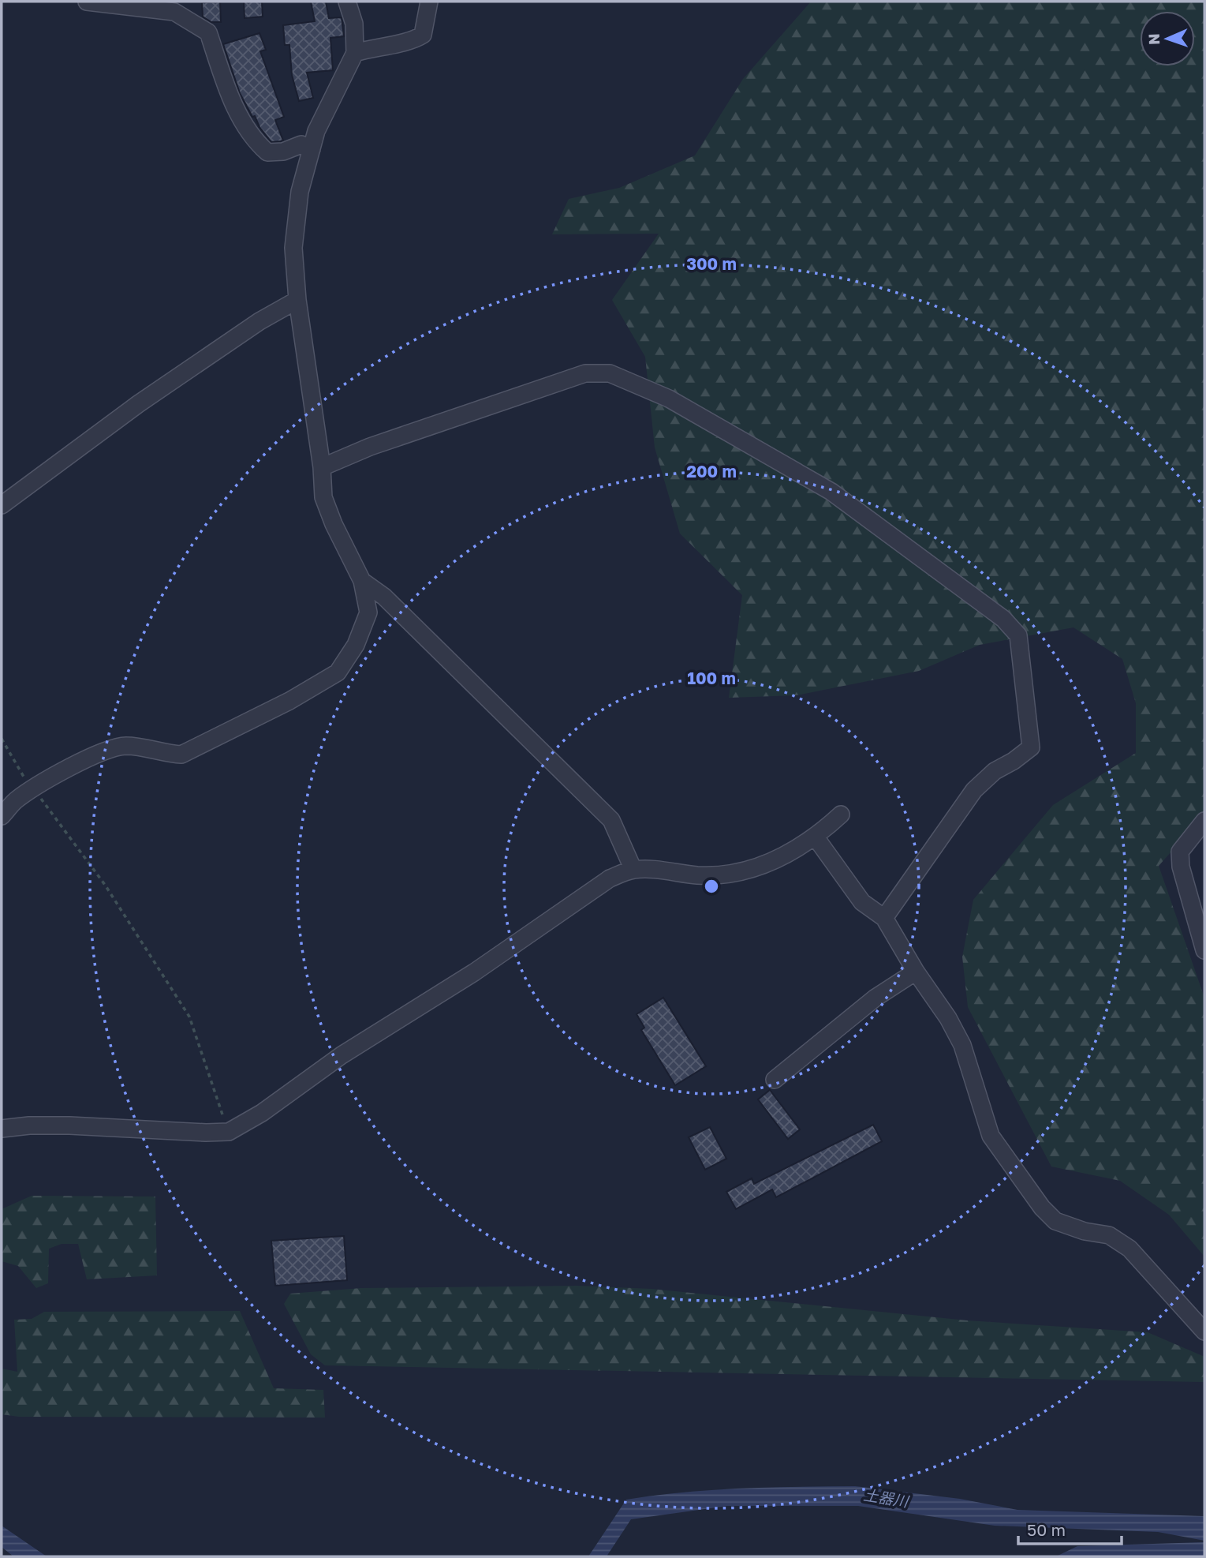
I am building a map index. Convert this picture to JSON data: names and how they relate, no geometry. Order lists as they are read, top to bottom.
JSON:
{
  "water": ["土器川"],
  "scale_bar": "50 m",
  "north": "left",
  "rings": ["300 m", "200 m", "100 m"]
}
